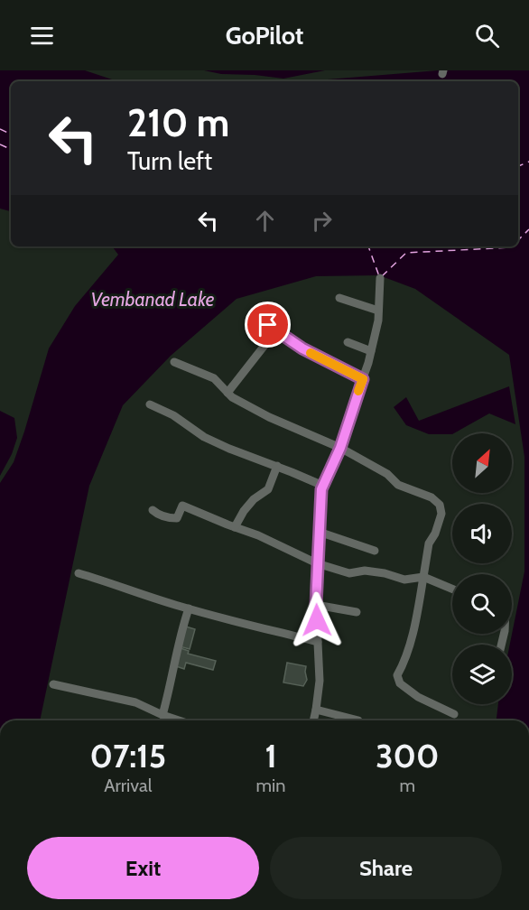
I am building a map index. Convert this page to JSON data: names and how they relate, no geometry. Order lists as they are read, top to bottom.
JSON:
{
  "water": ["Vembanad Lake"],
  "north": "top right",
  "page": {
    "header": "GoPilot",
    "turn": ["210 m", "Turn left"],
    "eta": [
      "07:15",
      "Arrival",
      "1",
      "min",
      "300",
      "m"
    ],
    "buttons": ["Exit", "Share"]
  }
}
